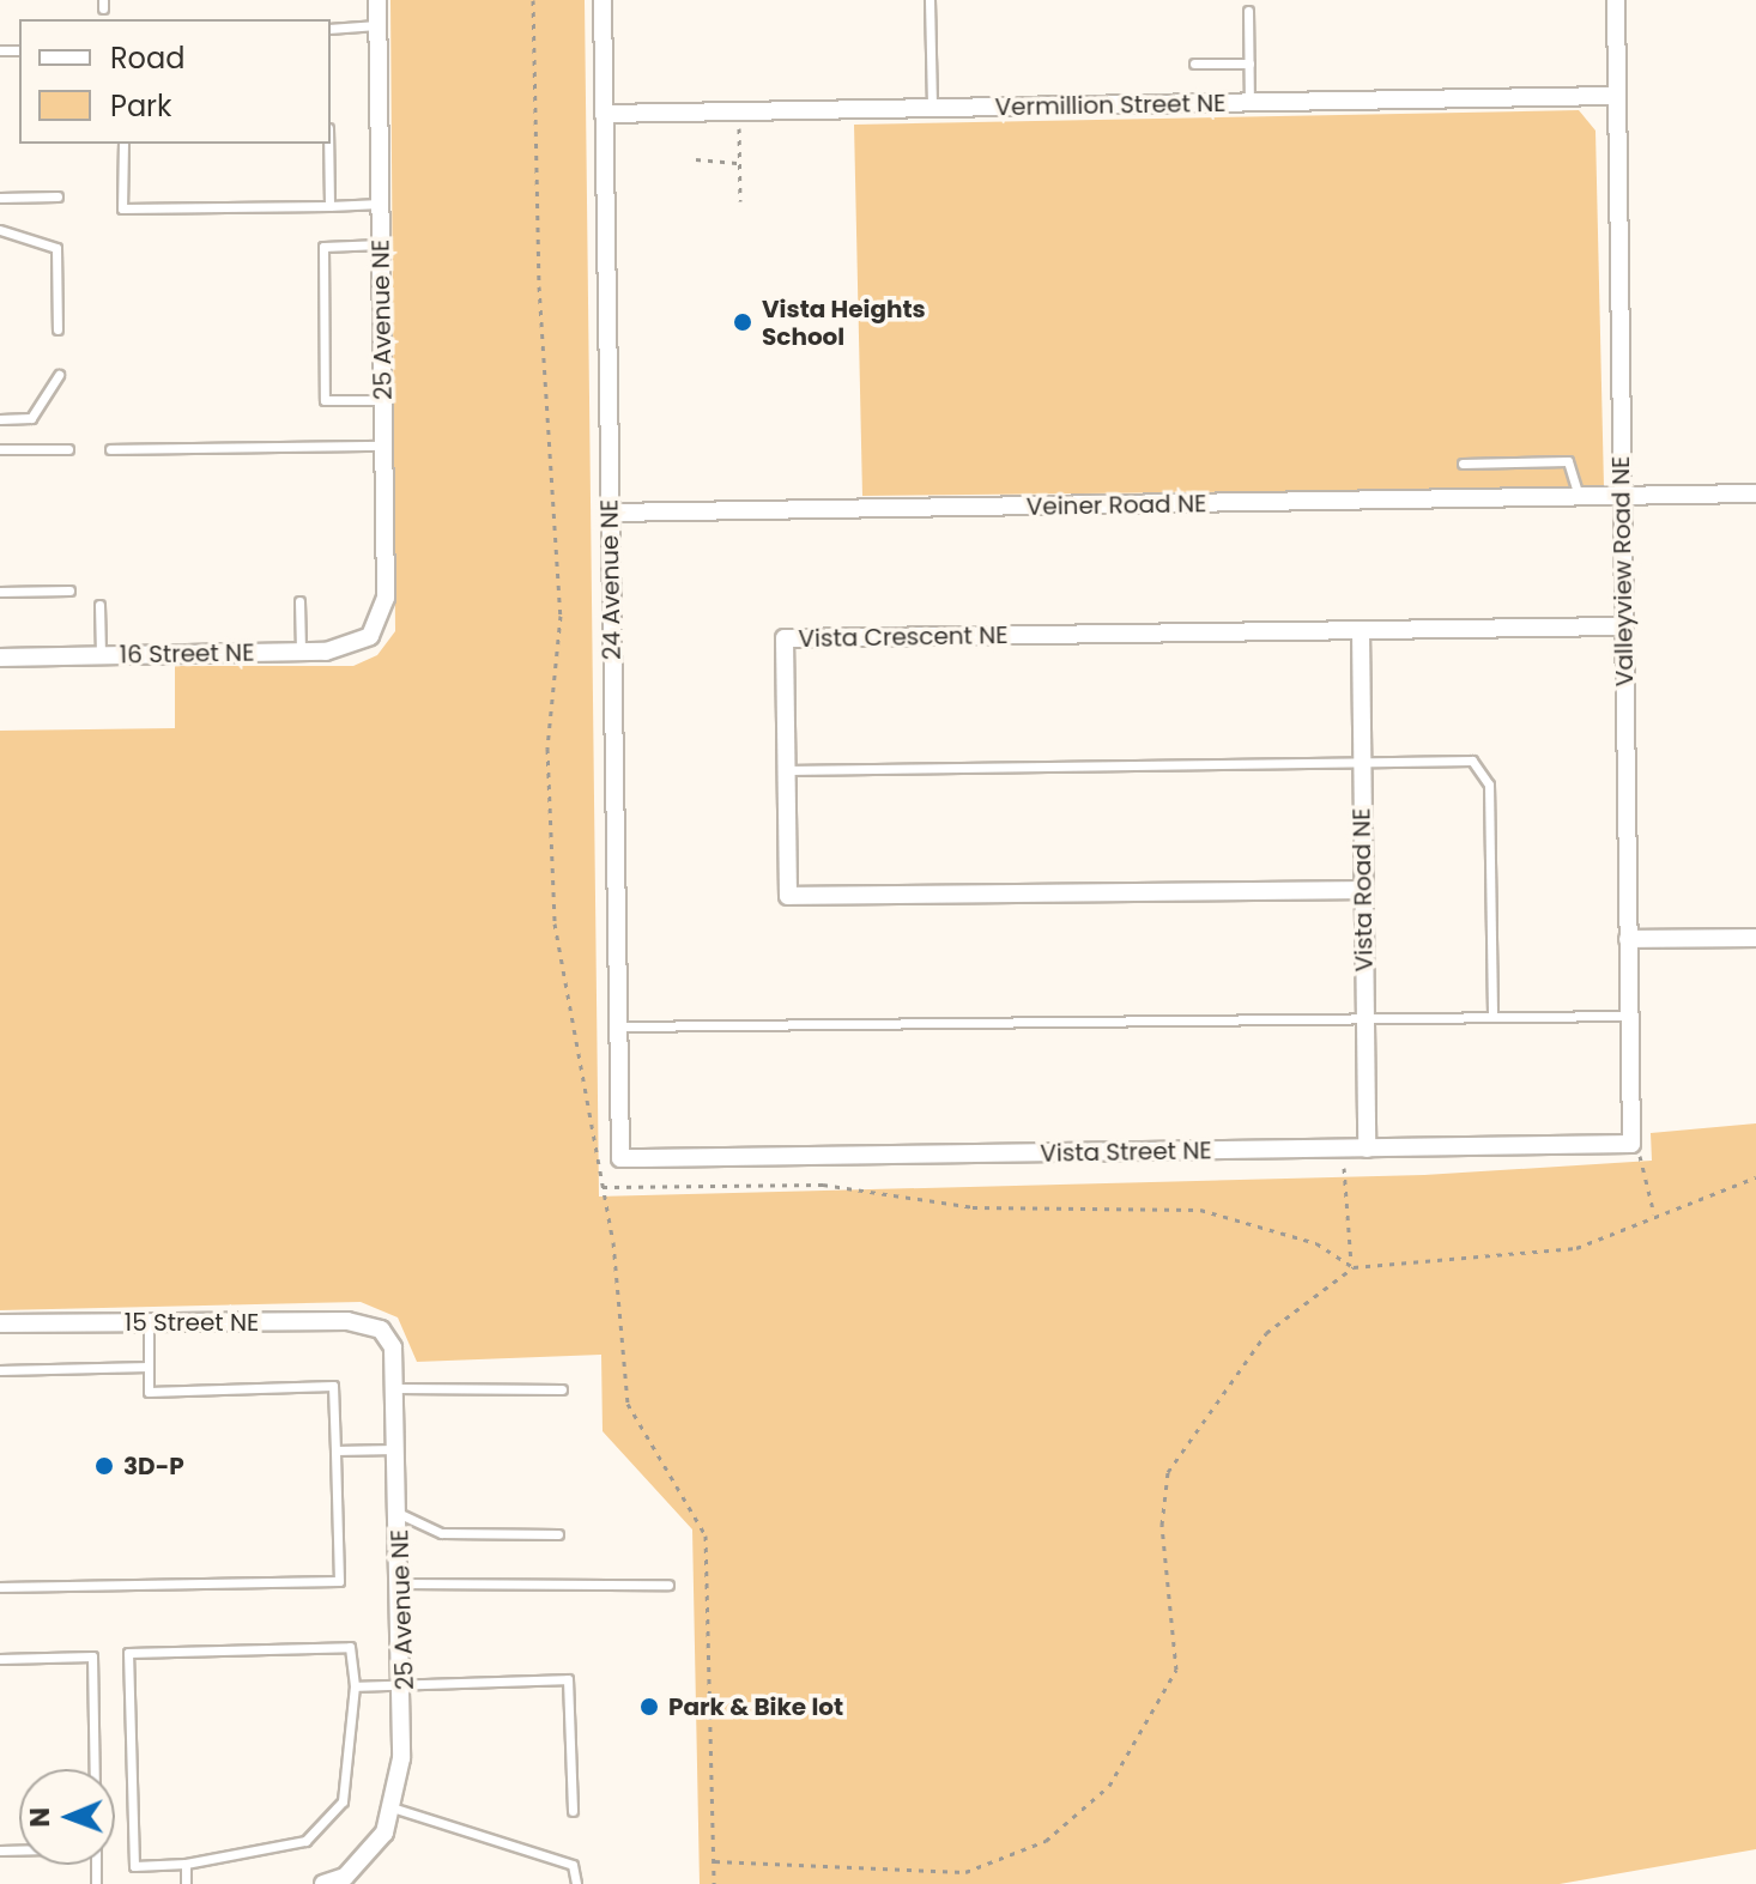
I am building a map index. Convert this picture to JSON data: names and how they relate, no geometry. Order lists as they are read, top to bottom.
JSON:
{
  "streets": {
    "street": [
      "Vermillion Street NE",
      "25 Avenue NE",
      "Veiner Road NE",
      "Valleyview Road NE",
      "24 Avenue NE",
      "Vista Crescent NE",
      "16 Street NE",
      "Vista Road NE",
      "Vista Street NE",
      "15 Street NE"
    ]
  },
  "crossings": [
    ["Vermillion Street NE", "Valleyview Road NE"],
    ["Vermillion Street NE", "24 Avenue NE"],
    ["25 Avenue NE", "16 Street NE"],
    ["25 Avenue NE", "15 Street NE"],
    ["Veiner Road NE", "Valleyview Road NE"],
    ["Veiner Road NE", "24 Avenue NE"],
    ["Valleyview Road NE", "Vista Crescent NE"],
    ["Valleyview Road NE", "Vista Street NE"],
    ["24 Avenue NE", "Vista Street NE"],
    ["Vista Crescent NE", "Vista Road NE"],
    ["Vista Road NE", "Vista Street NE"]
  ],
  "places": ["Vista Heights School", "3D-P", "Park & Bike lot"],
  "legend": ["Road", "Park"],
  "north": "left"
}
